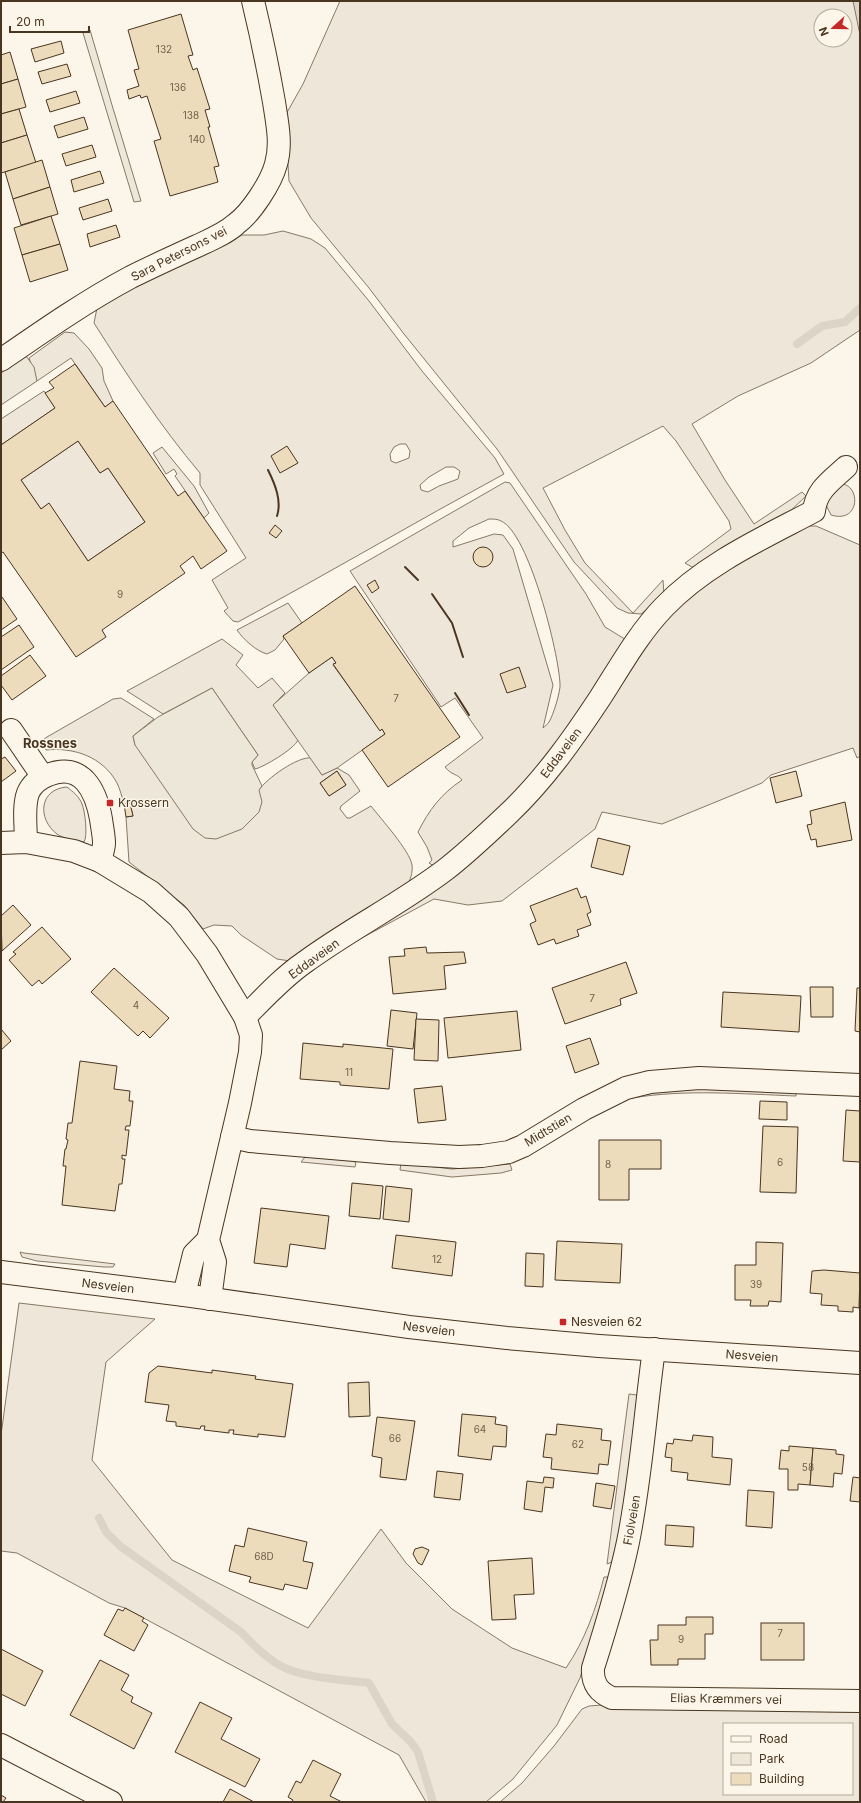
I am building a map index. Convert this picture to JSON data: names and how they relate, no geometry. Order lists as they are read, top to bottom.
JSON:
{
  "streets": {
    "street": [
      "Sara Petersons vei",
      "Eddaveien",
      "Midtstien",
      "Nesveien",
      "Fiolveien",
      "Elias Kræmmers vei"
    ]
  },
  "crossings": [
    ["Nesveien", "Fiolveien"],
    ["Fiolveien", "Elias Kræmmers vei"]
  ],
  "districts": ["Rossnes"],
  "places": {
    "transit": ["Krossern", "Nesveien 62"]
  },
  "house_numbers": [
    "132",
    "136",
    "138",
    "140",
    "9",
    "7",
    "7",
    "4",
    "11",
    "6",
    "8",
    "12",
    "39",
    "64",
    "66",
    "62",
    "58",
    "68D",
    "7",
    "9"
  ],
  "legend": ["Road", "Park", "Building"],
  "scale_bar": "20 m",
  "north": "left"
}
